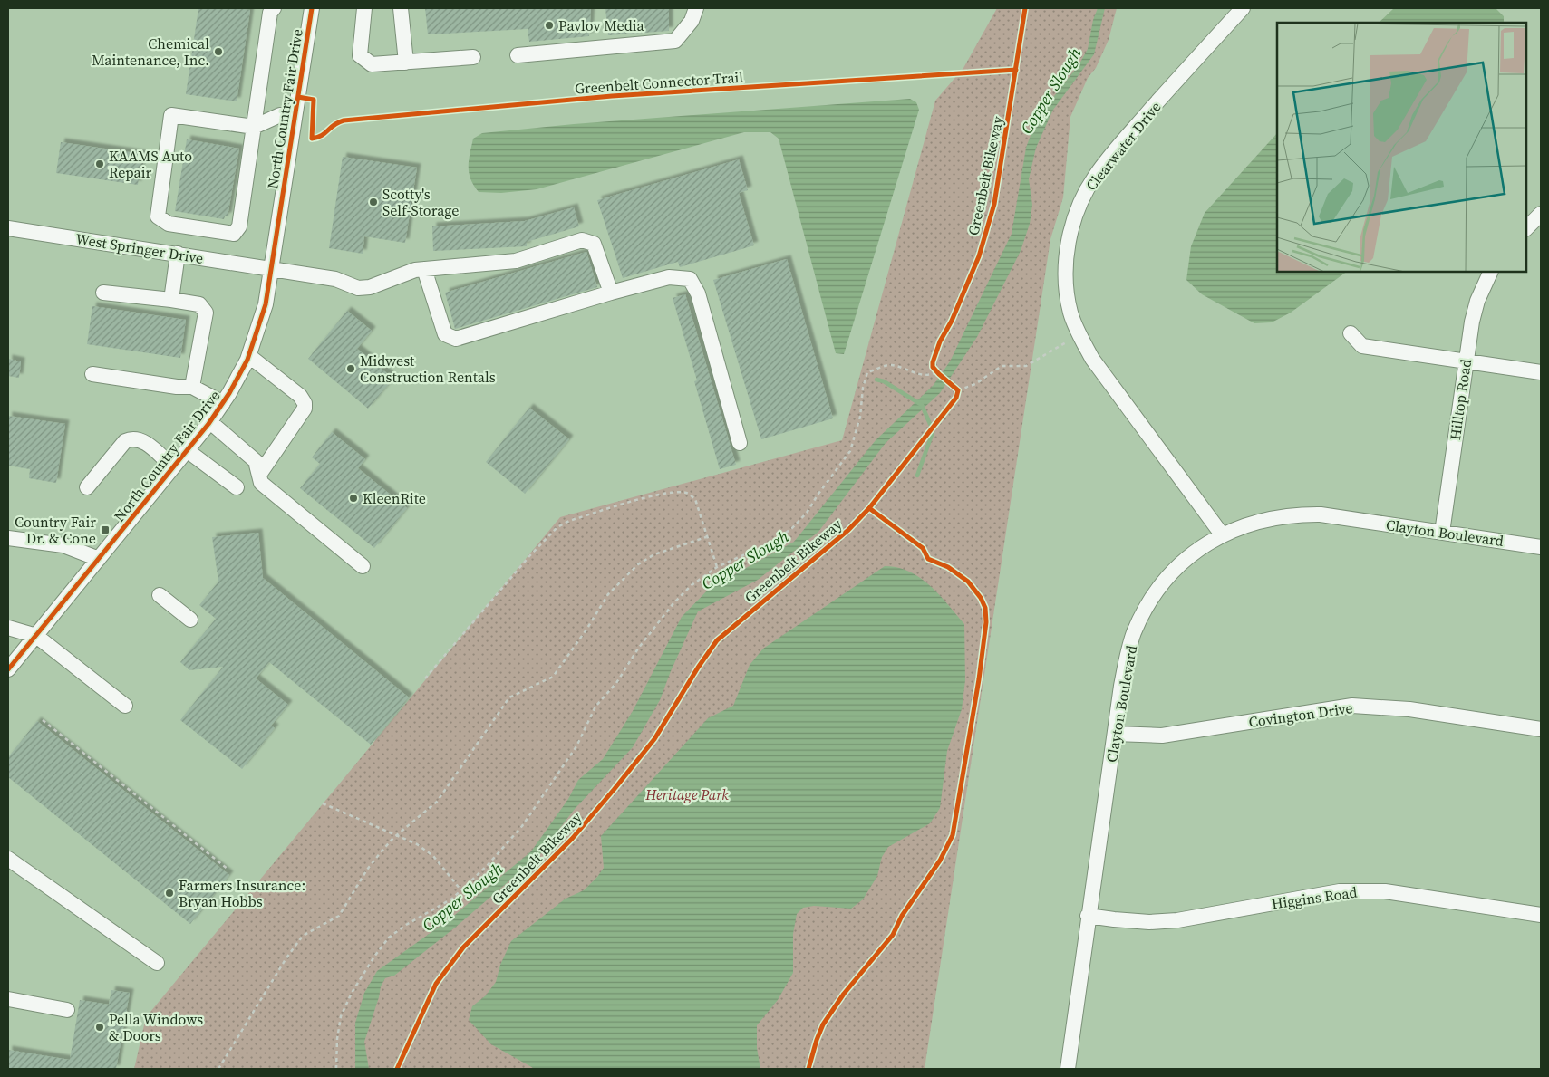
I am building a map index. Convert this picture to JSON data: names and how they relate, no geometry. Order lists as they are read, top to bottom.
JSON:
{
  "streets": {
    "street": [
      "North Country Fair Drive",
      "Clearwater Drive",
      "West Springer Drive",
      "Hilltop Road",
      "Clayton Boulevard",
      "Covington Drive",
      "Higgins Road"
    ],
    "cycle path": ["Greenbelt Connector Trail", "Greenbelt Bikeway"]
  },
  "crossings": [
    ["North Country Fair Drive", "West Springer Drive"],
    ["Clearwater Drive", "Clayton Boulevard"],
    ["Hilltop Road", "Clayton Boulevard"],
    ["Clayton Boulevard", "Covington Drive"],
    ["Clayton Boulevard", "Higgins Road"]
  ],
  "water": ["Copper Slough"],
  "parks": ["Heritage Park"],
  "places": {
    "other": [
      "Pavlov Media",
      "Chemical Maintenance, Inc.",
      "KAAMS Auto Repair",
      "Scotty's Self-Storage",
      "Midwest Construction Rentals",
      "KleenRite",
      "Farmers Insurance: Bryan Hobbs",
      "Pella Windows & Doors"
    ],
    "transit": ["Country Fair Dr. & Cone"]
  }
}
